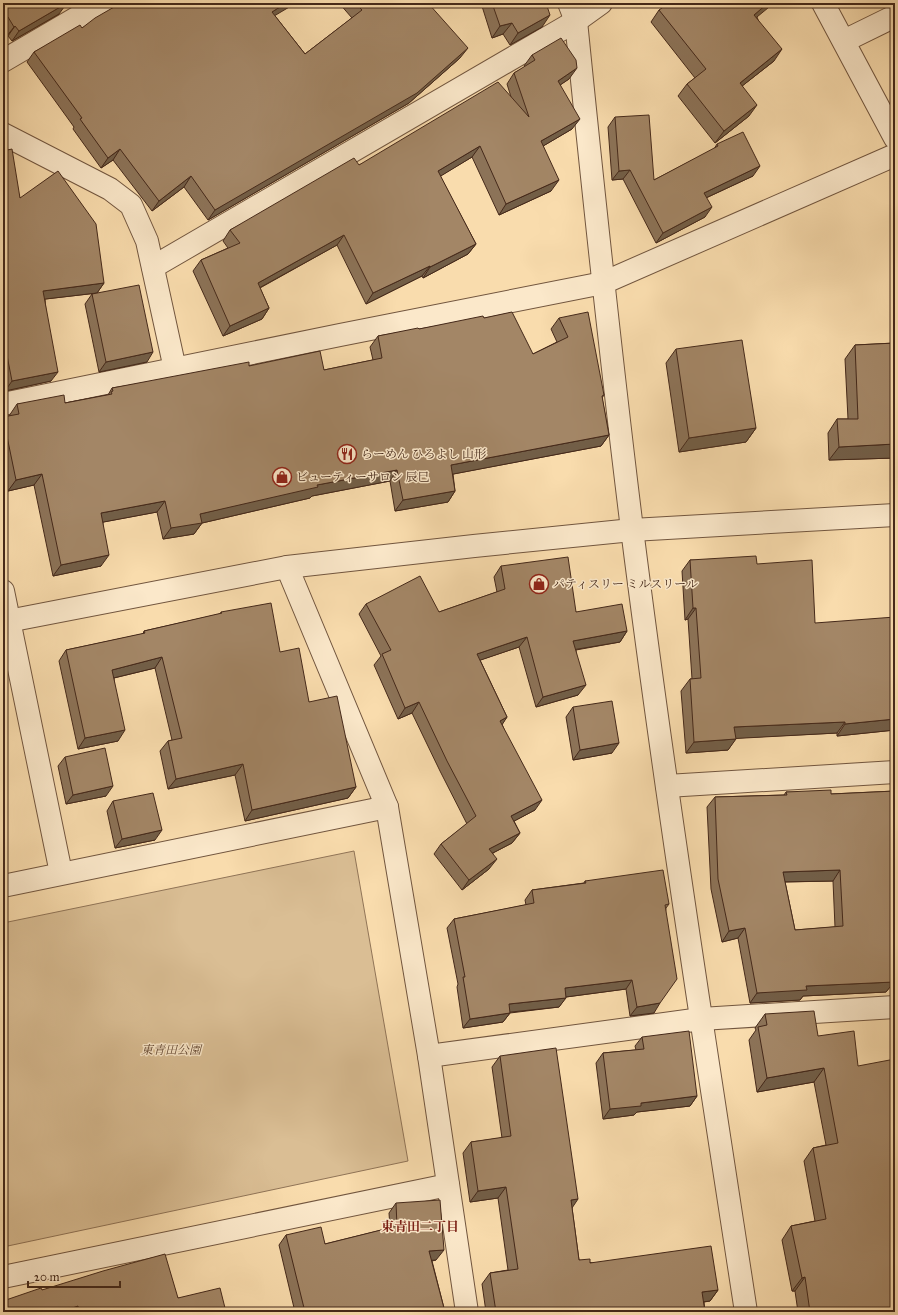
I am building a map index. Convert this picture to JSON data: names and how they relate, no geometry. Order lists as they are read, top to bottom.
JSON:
{
  "districts": ["東青田二丁目"],
  "parks": ["東青田公園"],
  "places": {
    "restaurant": ["らーめん ひろよし 山形"],
    "shop": ["ビューティーサロン 辰巳", "パティスリー ミルスリール"]
  },
  "scale_bar": "20 m"
}
